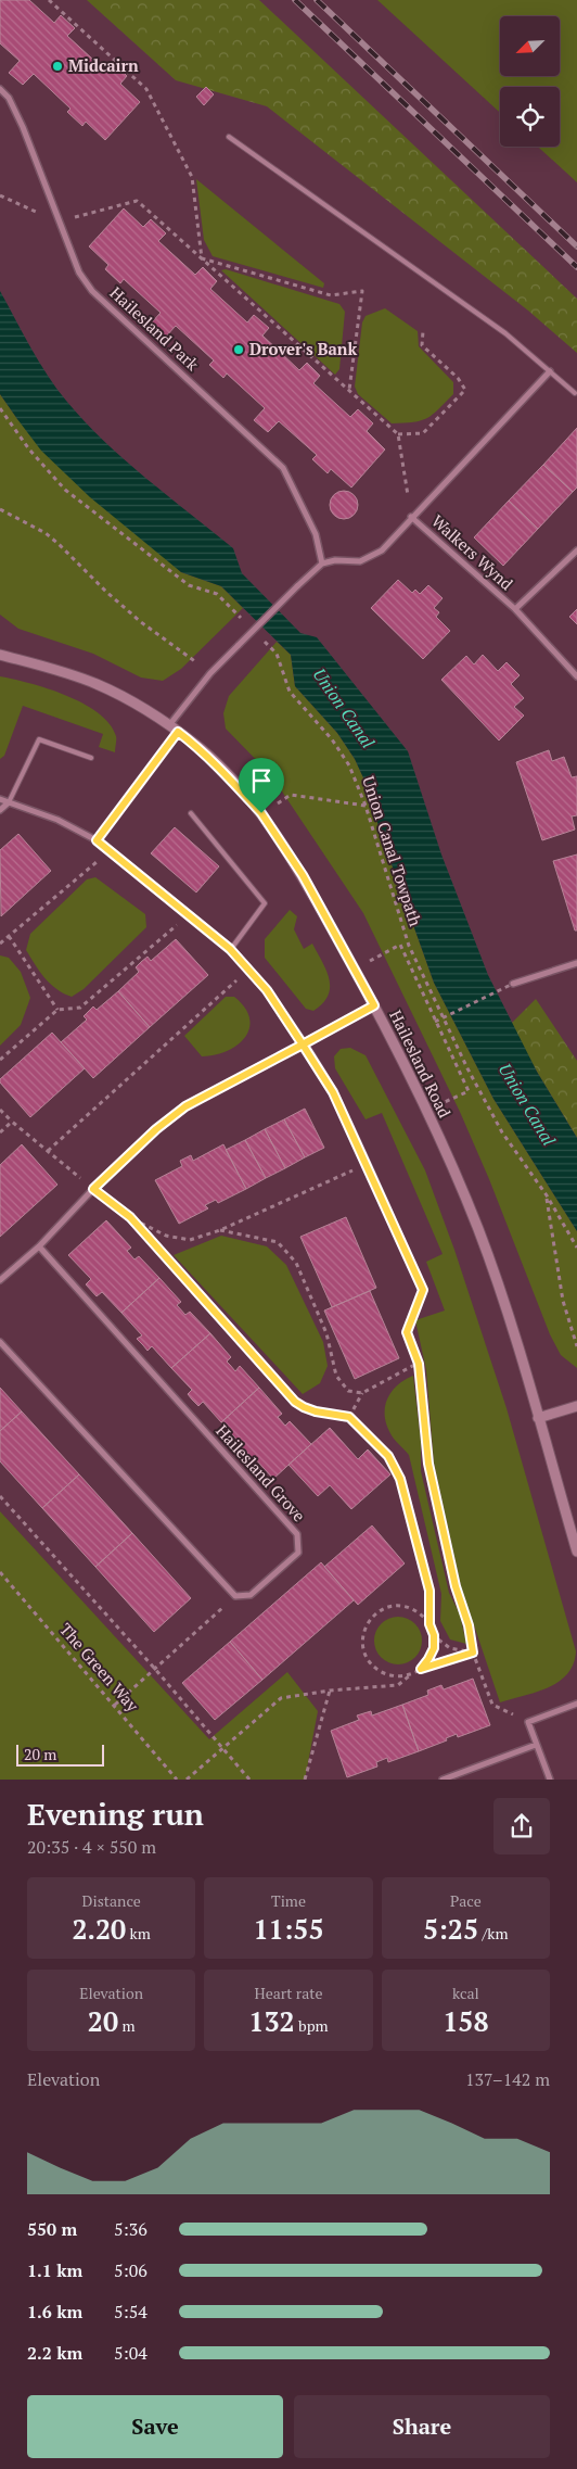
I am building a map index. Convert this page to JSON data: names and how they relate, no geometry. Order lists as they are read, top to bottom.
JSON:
{
  "streets": {
    "street": [
      "Hailesland Park",
      "Walkers Wynd",
      "Hailesland Road",
      "Hailesland Grove"
    ],
    "path": ["Union Canal Towpath", "The Green Way"]
  },
  "water": ["Union Canal"],
  "places": ["Midcairn", "Drover's Bank"],
  "scale_bar": "20 m",
  "north": "bottom left",
  "page": {
    "scale": "20 m",
    "heading": ["Evening run", "20:35 · 4 × 550 m"],
    "stats": [
      ["Distance", "2.20 km"],
      ["Time", "11:55"],
      ["Pace", "5:25 /km"],
      ["Elevation", "20 m"],
      ["Heart rate", "132 bpm"],
      ["kcal", "158"]
    ],
    "chart": ["Elevation", "137–142 m"],
    "list": [
      {
        "name": "550 m",
        "note": "5:36"
      },
      {
        "name": "1.1 km",
        "note": "5:06"
      },
      {
        "name": "1.6 km",
        "note": "5:54"
      },
      {
        "name": "2.2 km",
        "note": "5:04"
      }
    ],
    "buttons": ["Save", "Share"]
  }
}
